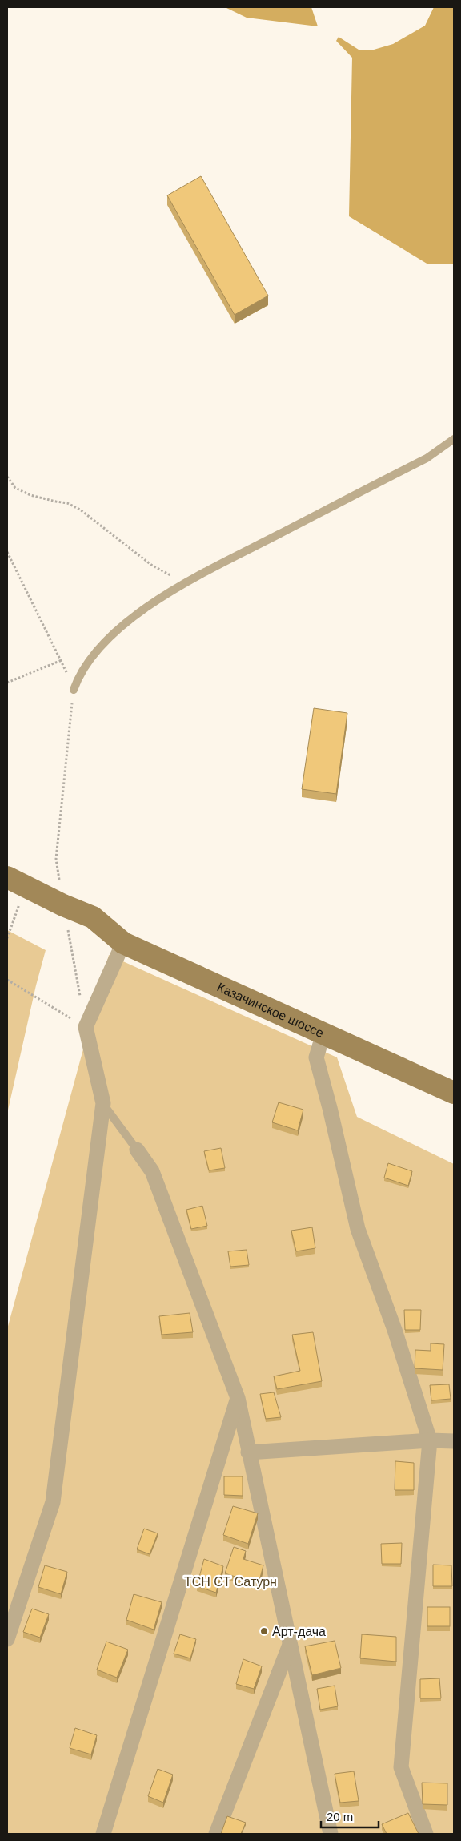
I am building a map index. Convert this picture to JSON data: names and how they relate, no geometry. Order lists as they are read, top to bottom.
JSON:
{
  "streets": {
    "main road": ["Казачинское шоссе"]
  },
  "parks": ["ТСН СТ Сатурн"],
  "places": ["Арт-дача"],
  "scale_bar": "20 m"
}
